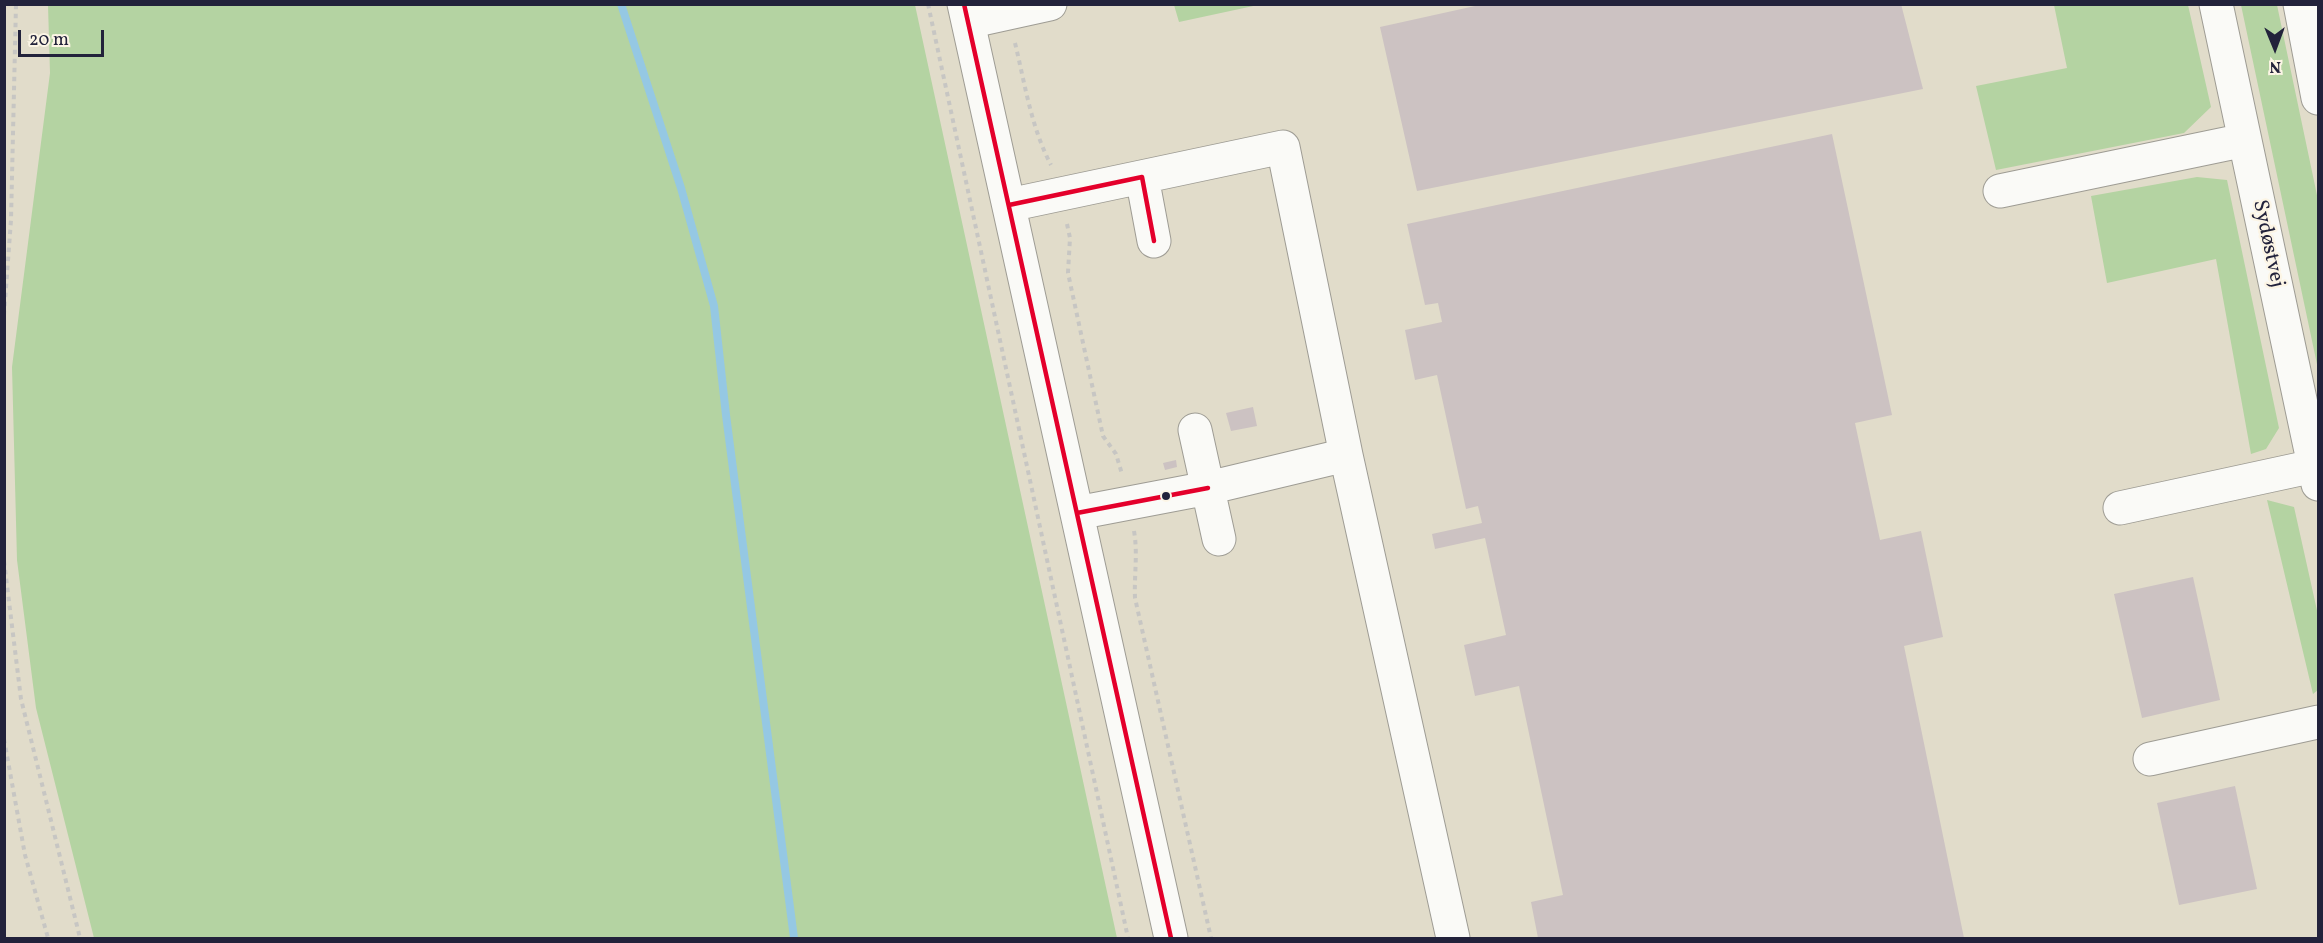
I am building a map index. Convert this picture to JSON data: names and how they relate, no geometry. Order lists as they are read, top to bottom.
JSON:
{
  "streets": {
    "street": ["Sydøstvej"]
  },
  "scale_bar": "20 m",
  "north": "bottom"
}
